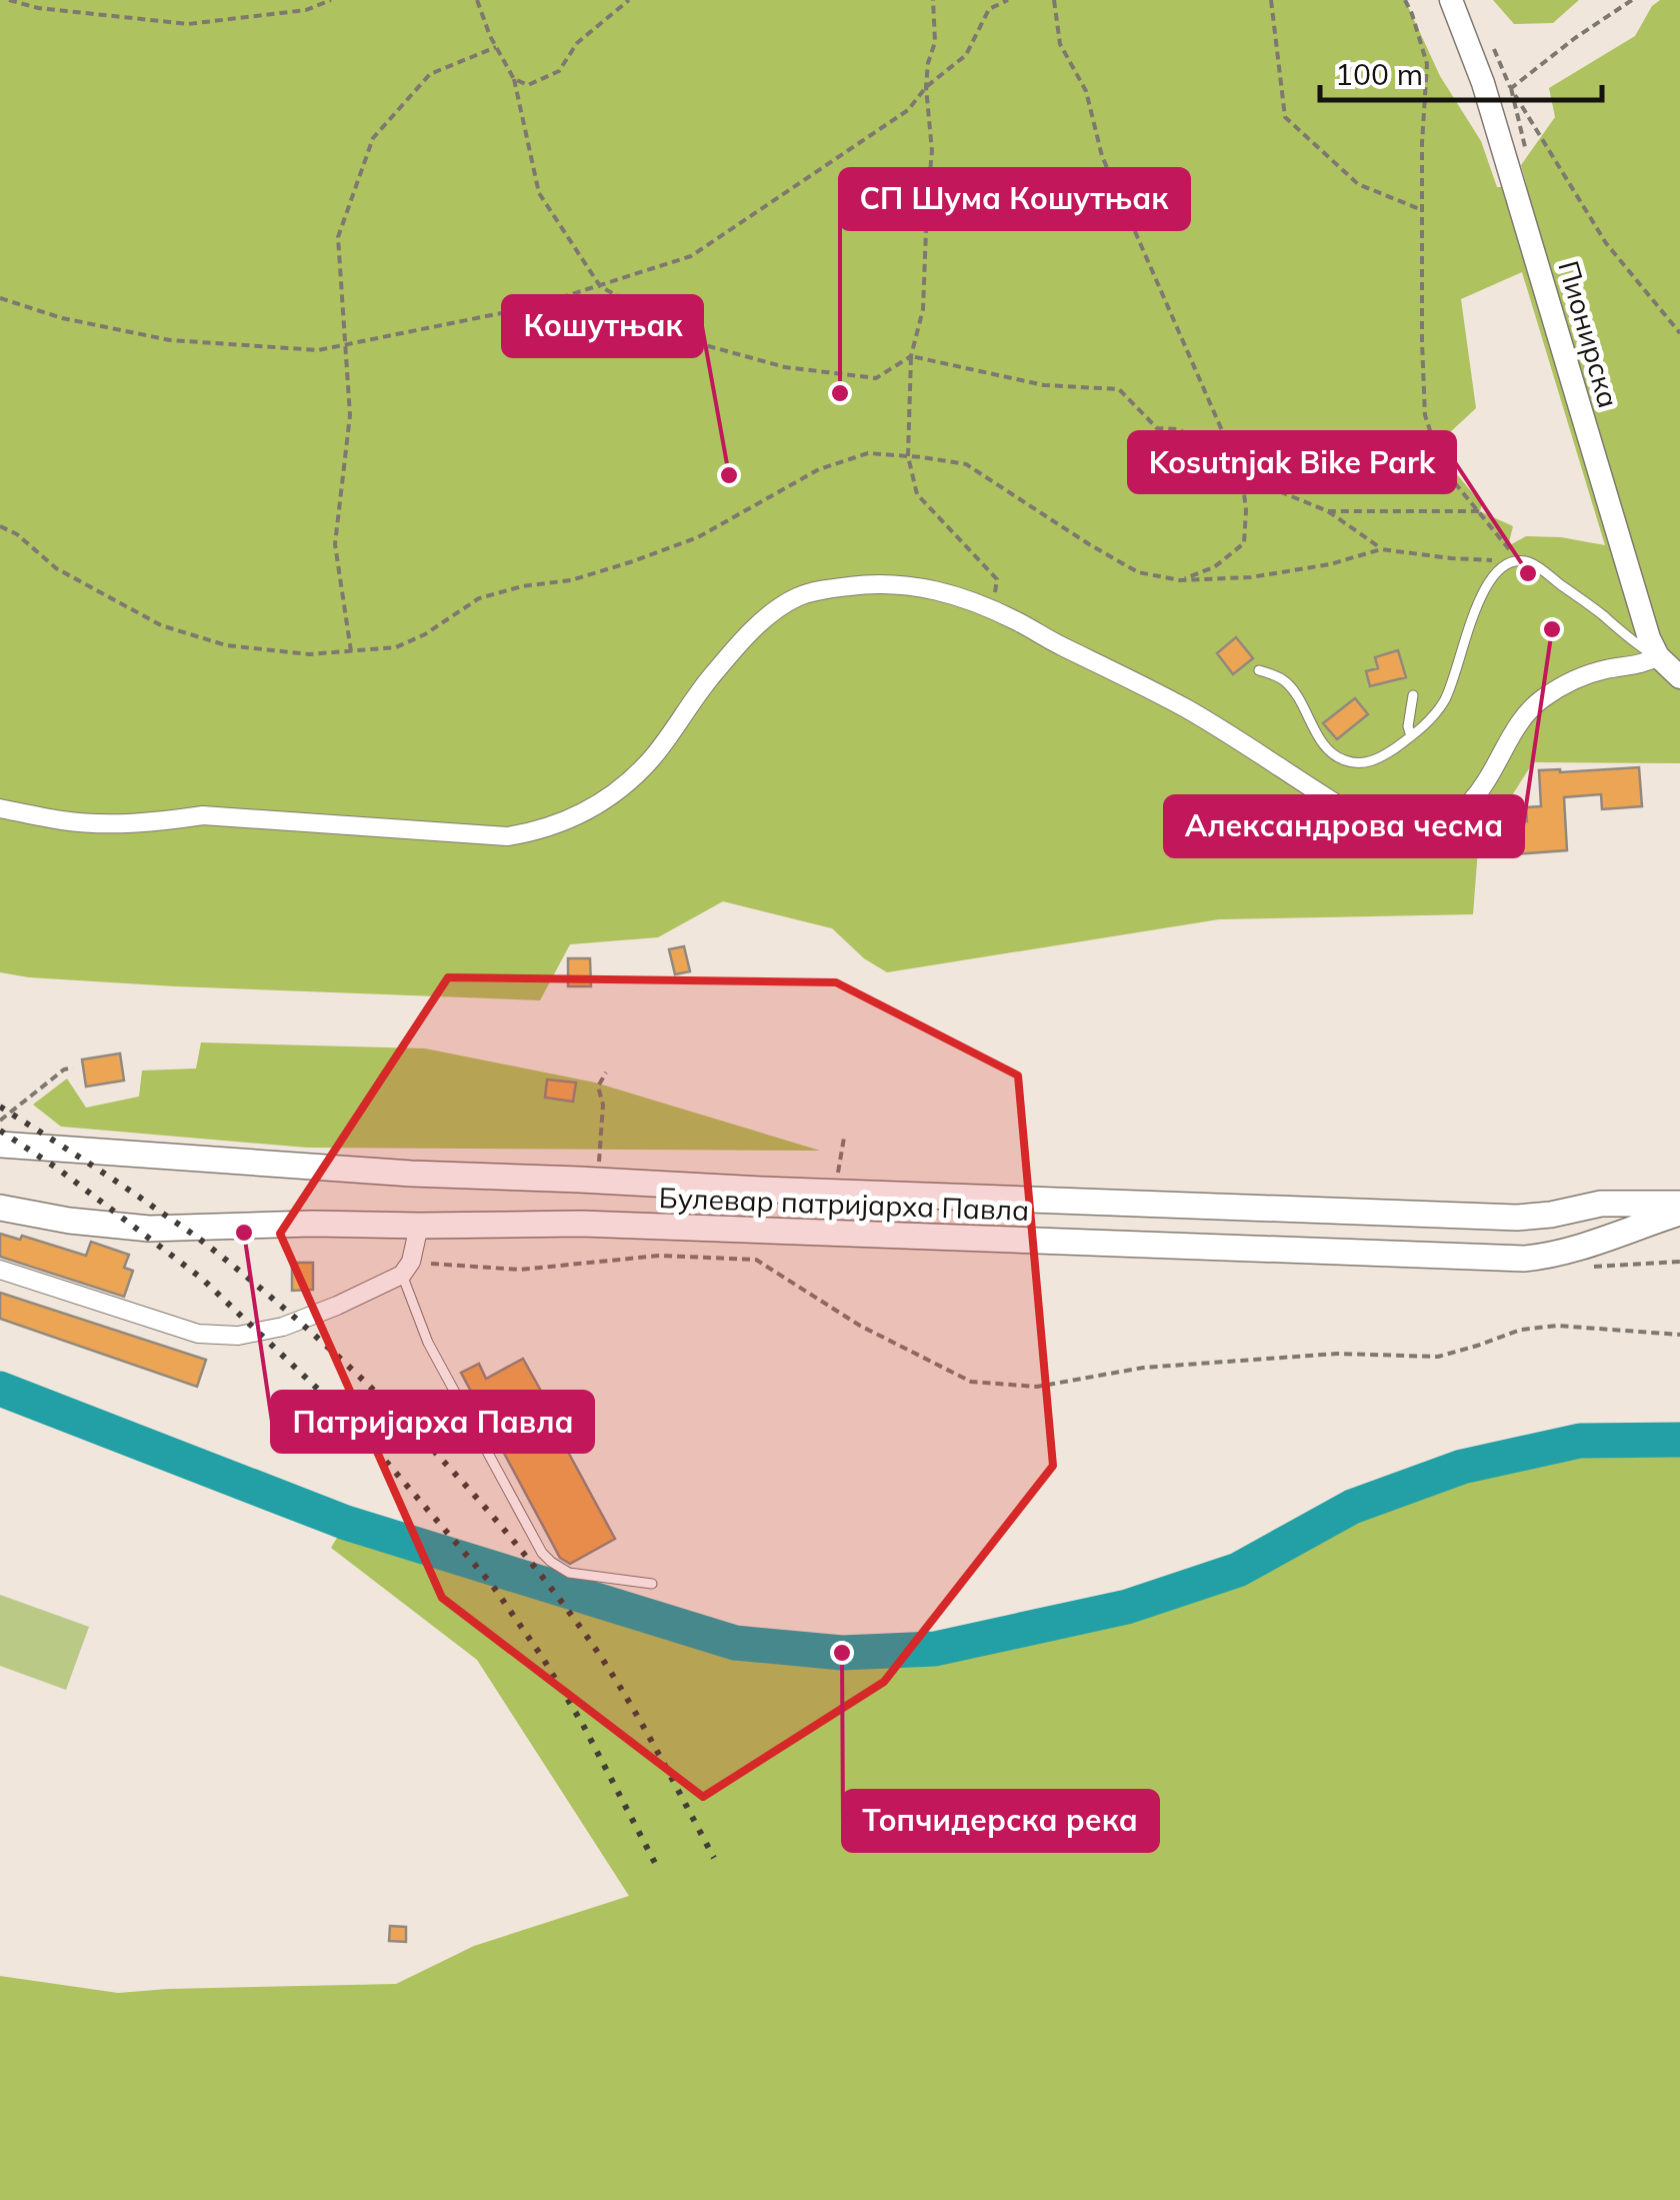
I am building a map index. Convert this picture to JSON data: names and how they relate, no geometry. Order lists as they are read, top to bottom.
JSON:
{
  "streets": {
    "main road": ["Булевар патријарха Павла"],
    "street": ["Пионирска"]
  },
  "places": [
    "СП Шума Кошутњак",
    "Кошутњак",
    "Kosutnjak Bike Park",
    "Александрова чесма",
    "Патријарха Павла",
    "Топчидерска река"
  ],
  "scale_bar": "100 m"
}
